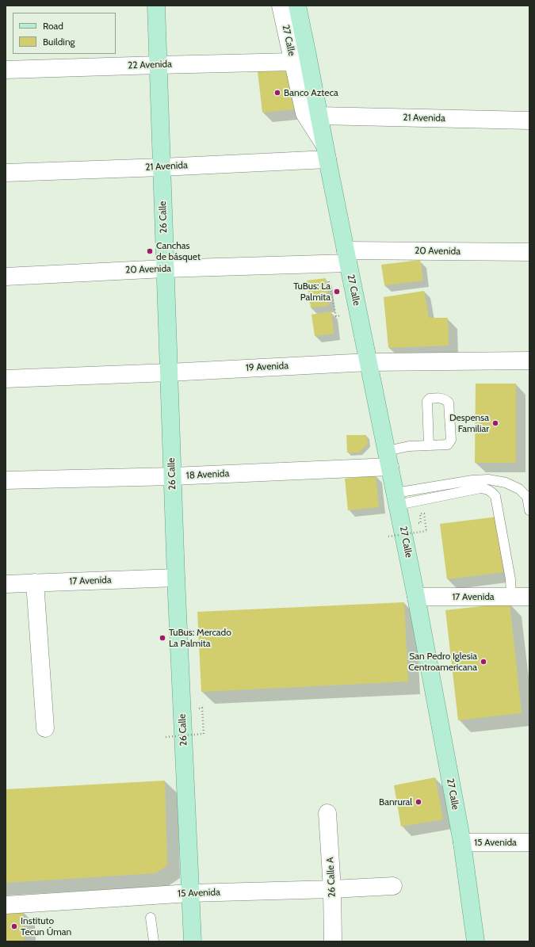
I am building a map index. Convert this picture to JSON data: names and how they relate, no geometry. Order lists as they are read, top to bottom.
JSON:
{
  "streets": {
    "main road": ["27 Calle", "26 Calle"],
    "street": [
      "22 Avenida",
      "21 Avenida",
      "20 Avenida",
      "19 Avenida",
      "18 Avenida",
      "17 Avenida",
      "15 Avenida",
      "26 Calle A"
    ]
  },
  "crossings": [
    ["27 Calle", "22 Avenida"],
    ["27 Calle", "21 Avenida"],
    ["27 Calle", "20 Avenida"],
    ["27 Calle", "19 Avenida"],
    ["27 Calle", "18 Avenida"],
    ["27 Calle", "17 Avenida"],
    ["27 Calle", "15 Avenida"],
    ["22 Avenida", "26 Calle"],
    ["21 Avenida", "26 Calle"],
    ["26 Calle", "20 Avenida"],
    ["26 Calle", "19 Avenida"],
    ["26 Calle", "18 Avenida"],
    ["26 Calle", "17 Avenida"],
    ["26 Calle", "15 Avenida"],
    ["15 Avenida", "26 Calle A"]
  ],
  "places": [
    "Banco Azteca",
    "Canchas de básquet",
    "TuBus: La Palmita",
    "Despensa Familiar",
    "TuBus: Mercado La Palmita",
    "San Pedro Iglesia Centroamericana",
    "Banrural",
    "Instituto Tecun Úman"
  ],
  "legend": ["Road", "Building"]
}
